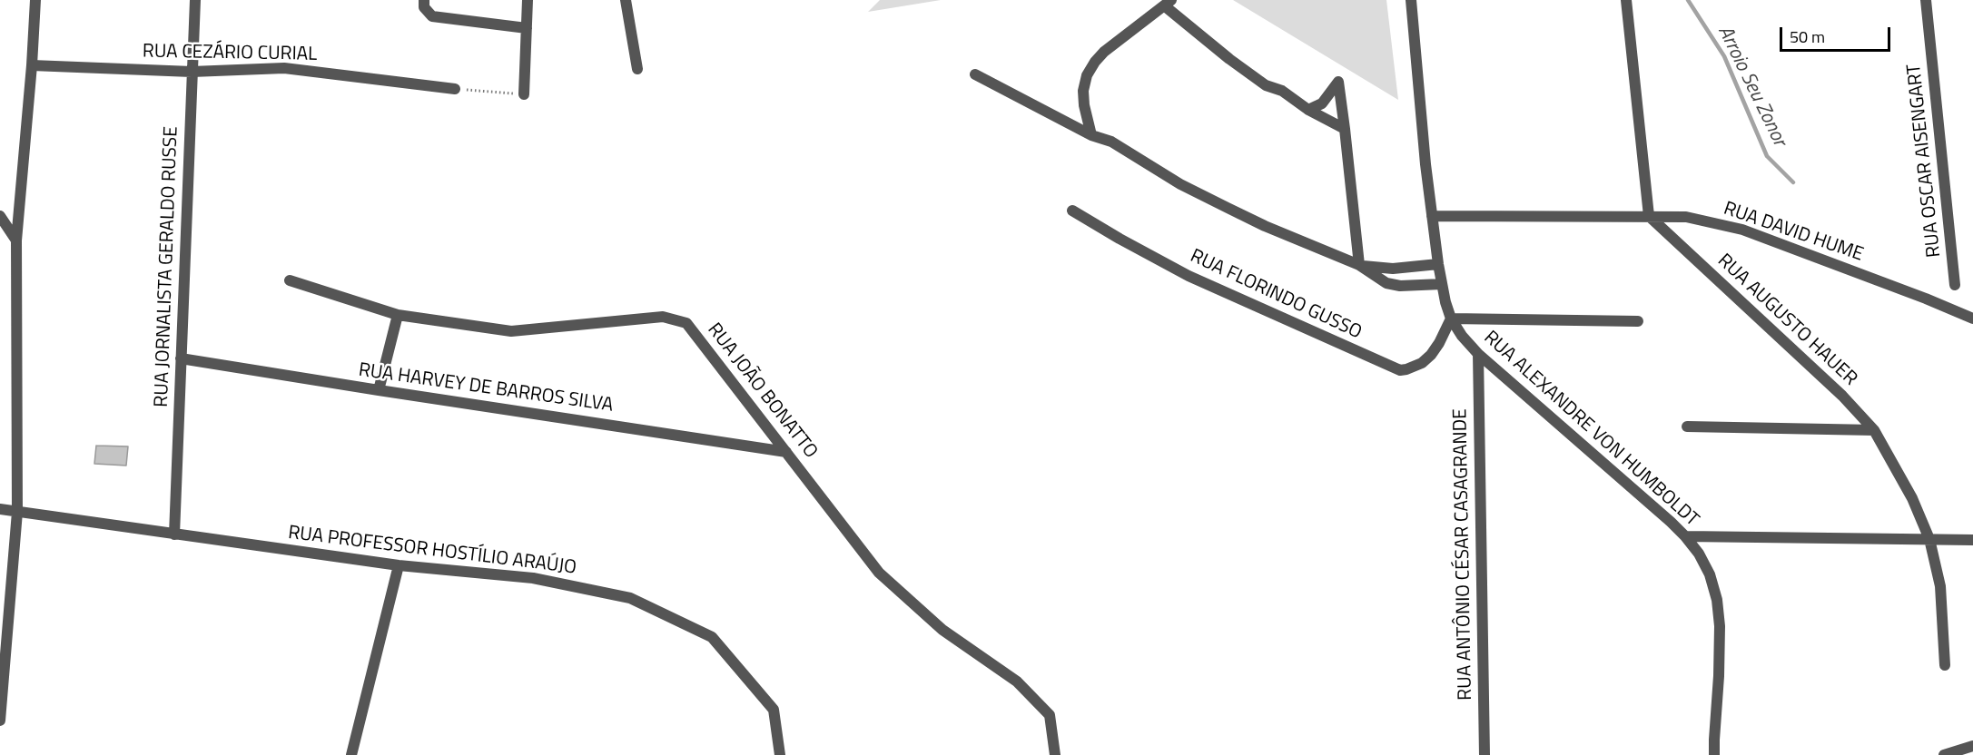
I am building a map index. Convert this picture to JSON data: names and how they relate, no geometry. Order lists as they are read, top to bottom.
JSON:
{
  "streets": {
    "street": [
      "RUA CEZÁRIO CURIAL",
      "RUA OSCAR AISENGART",
      "RUA DAVID HUME",
      "RUA JORNALISTA GERALDO RUSSE",
      "RUA FLORINDO GUSSO",
      "RUA AUGUSTO HAUER",
      "RUA HARVEY DE BARROS SILVA",
      "RUA JOÃO BONATTO",
      "RUA ALEXANDRE VON HUMBOLDT",
      "RUA PROFESSOR HOSTÍLIO ARAÚJO",
      "RUA ANTÔNIO CÉSAR CASAGRANDE"
    ]
  },
  "crossings": [
    ["RUA CEZÁRIO CURIAL", "RUA JORNALISTA GERALDO RUSSE"],
    ["RUA DAVID HUME", "RUA AUGUSTO HAUER"],
    ["RUA DAVID HUME", "RUA ALEXANDRE VON HUMBOLDT"],
    ["RUA JORNALISTA GERALDO RUSSE", "RUA HARVEY DE BARROS SILVA"],
    ["RUA JORNALISTA GERALDO RUSSE", "RUA PROFESSOR HOSTÍLIO ARAÚJO"],
    ["RUA FLORINDO GUSSO", "RUA ALEXANDRE VON HUMBOLDT"],
    ["RUA HARVEY DE BARROS SILVA", "RUA JOÃO BONATTO"],
    ["RUA ALEXANDRE VON HUMBOLDT", "RUA ANTÔNIO CÉSAR CASAGRANDE"]
  ],
  "water": ["Arroio Seu Zonor"],
  "scale_bar": "50 m"
}
